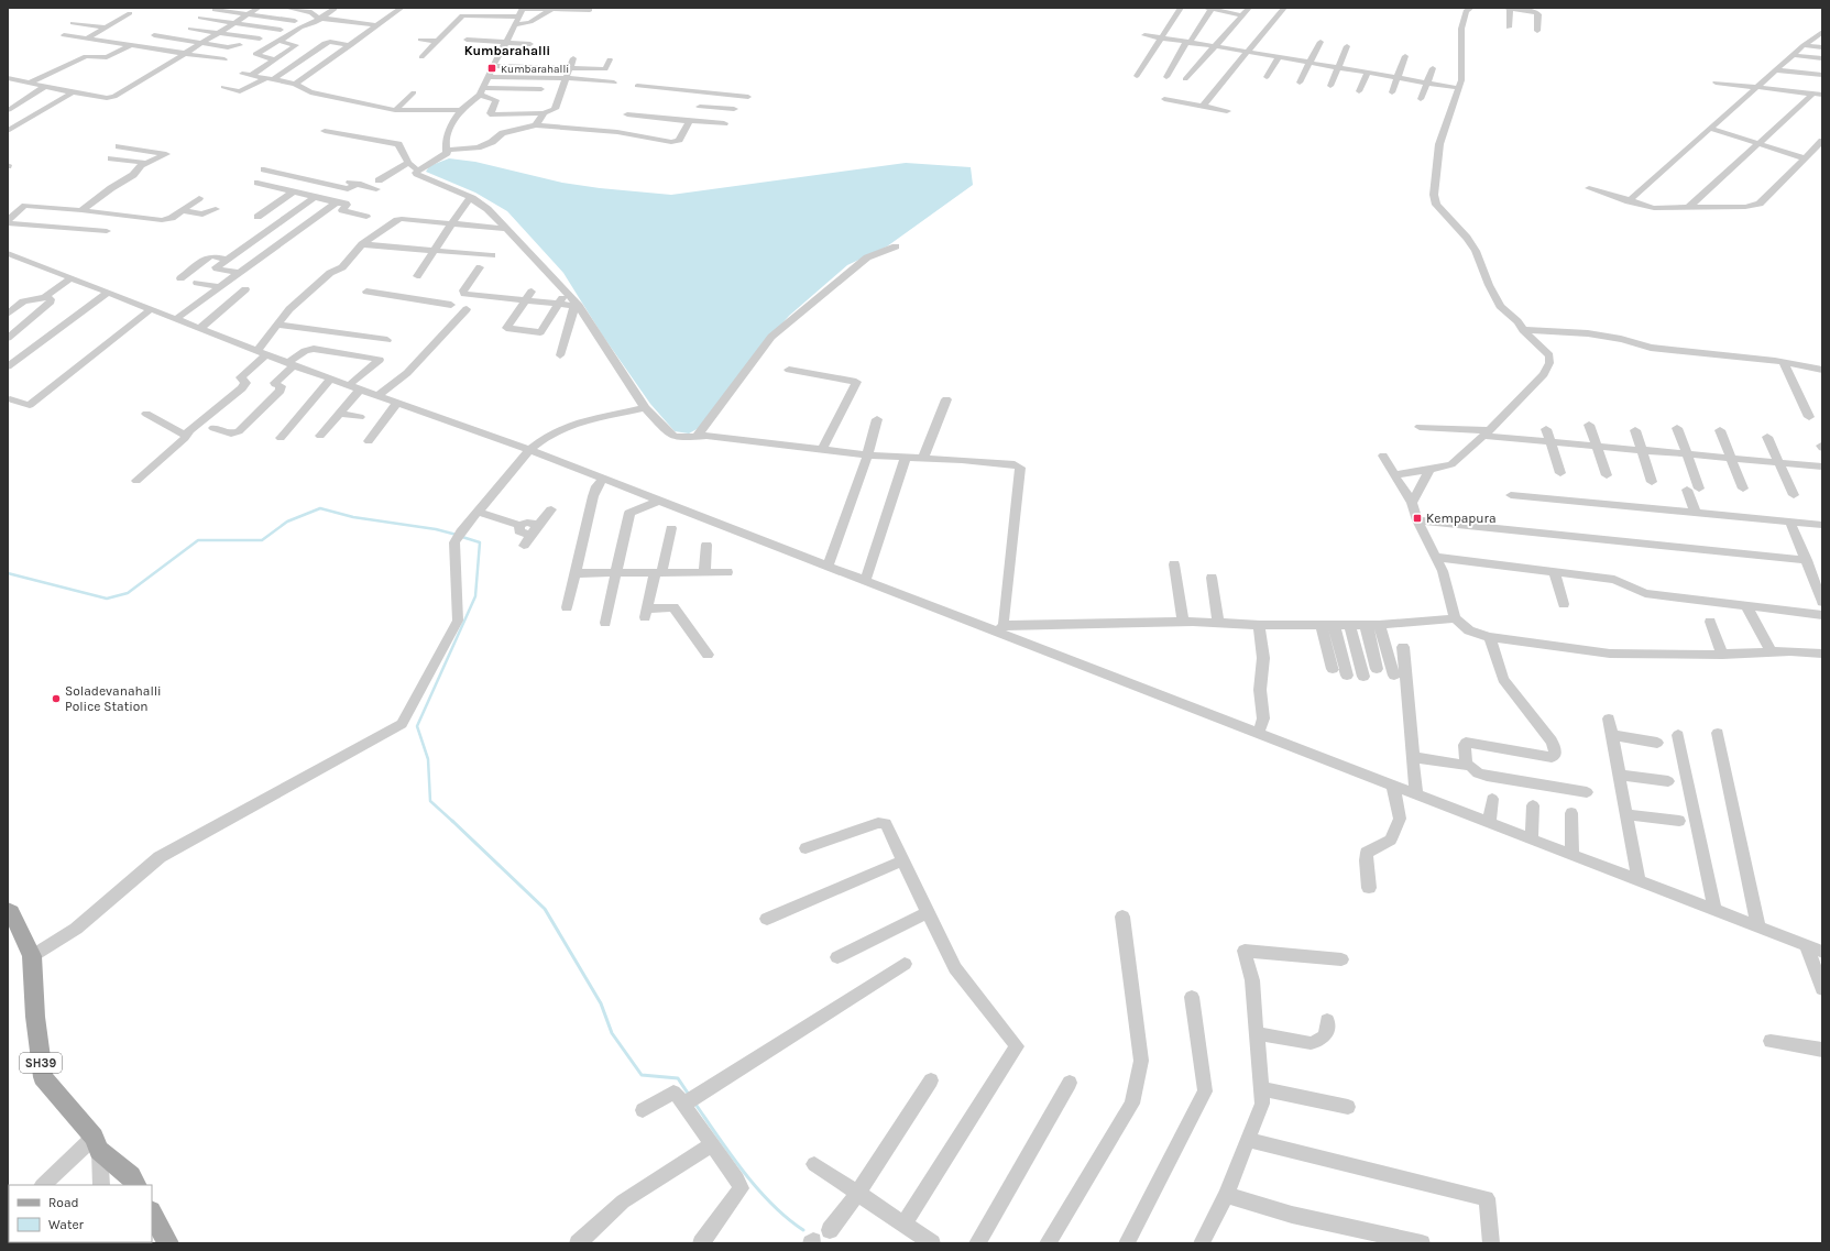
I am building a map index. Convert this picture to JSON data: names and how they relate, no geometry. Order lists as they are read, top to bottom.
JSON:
{
  "streets": {
    "main road": ["SH39"]
  },
  "districts": ["Kumbarahalli"],
  "places": {
    "transit": ["Kumbarahalli", "Kempapura"],
    "other": ["Soladevanahalli Police Station"]
  },
  "legend": ["Road", "Water"]
}
